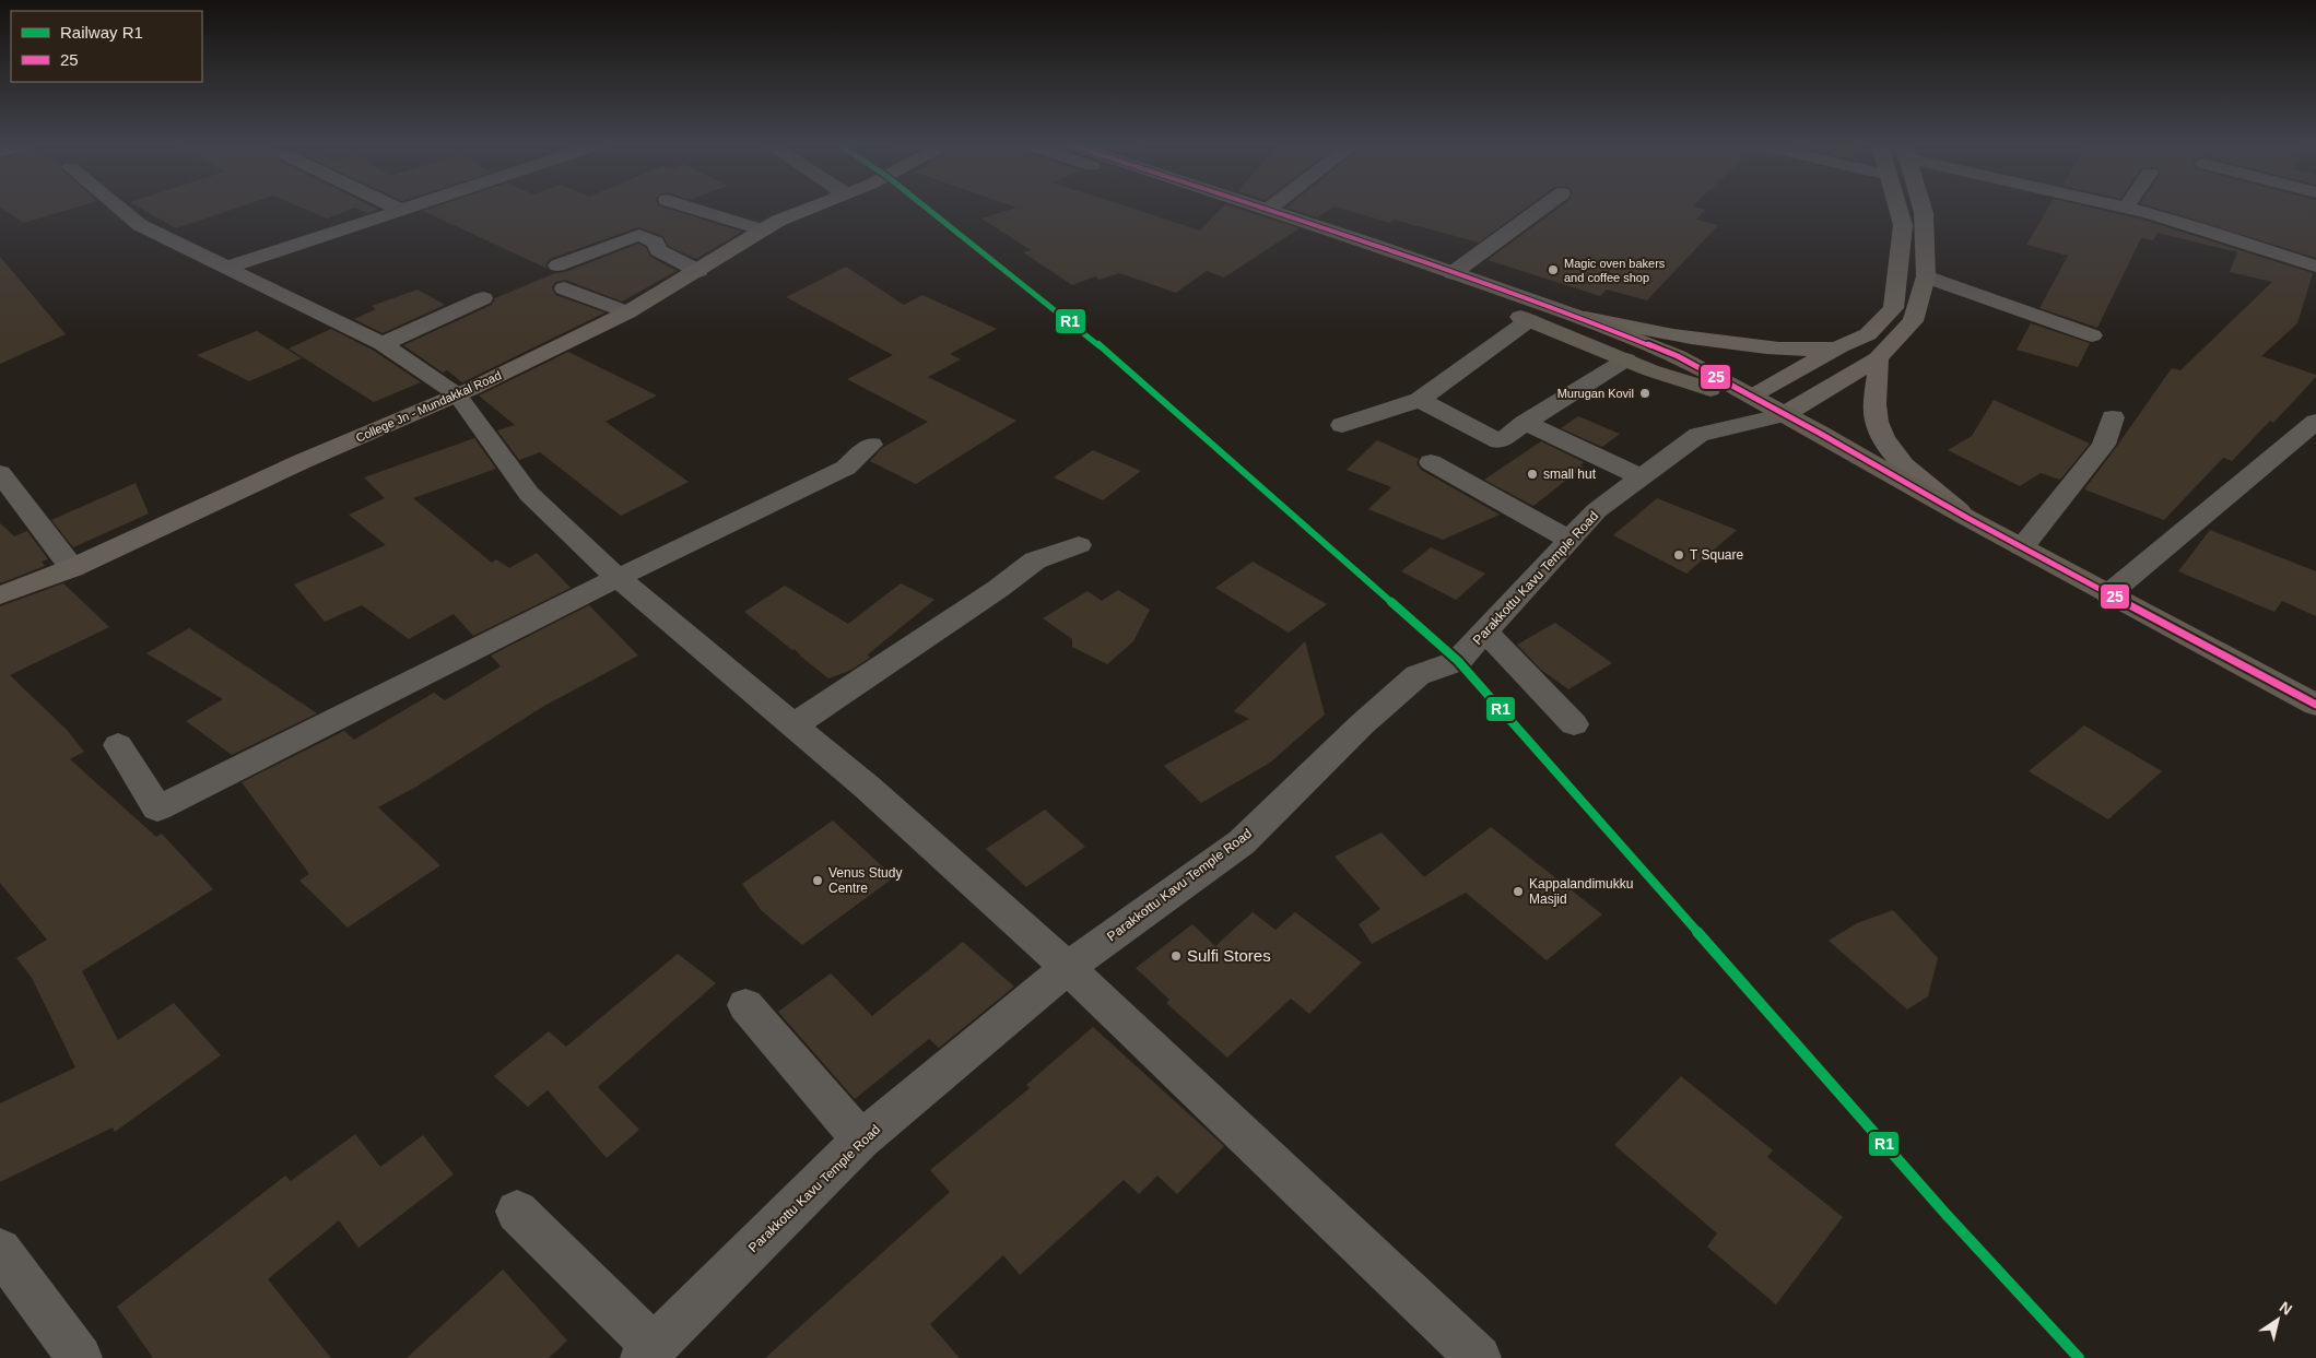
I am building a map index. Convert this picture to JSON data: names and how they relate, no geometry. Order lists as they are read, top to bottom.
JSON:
{
  "streets": {
    "main road": ["College Jn - Mundakkal Road"],
    "street": ["Parakkottu Kavu Temple Road"]
  },
  "places": [
    "Magic oven bakers and coffee shop",
    "Murugan Kovil",
    "small hut",
    "T Square",
    "Venus Study Centre",
    "Kappalandimukku Masjid",
    "Sulfi Stores"
  ],
  "lines": ["rail line R1", "transit line 25"],
  "legend": ["Railway R1", "25"],
  "north": "top right"
}
